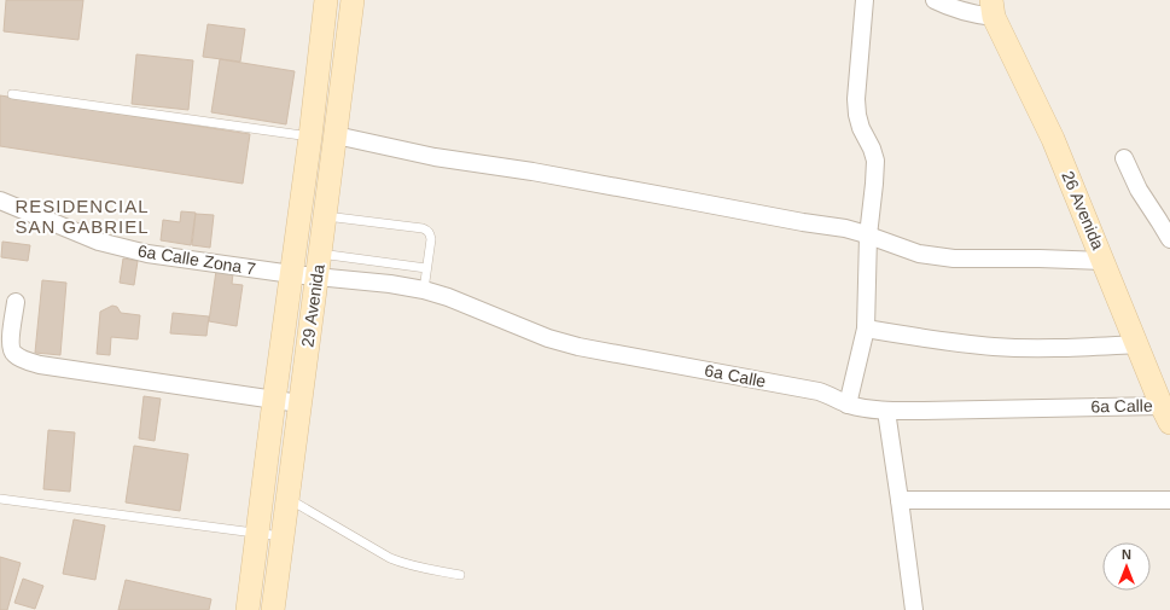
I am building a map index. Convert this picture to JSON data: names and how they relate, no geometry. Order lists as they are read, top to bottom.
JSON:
{
  "streets": {
    "main road": ["26 Avenida", "29 Avenida"],
    "street": ["6a Calle Zona 7", "6a Calle"]
  },
  "crossings": [
    ["26 Avenida", "6a Calle"],
    ["6a Calle Zona 7", "29 Avenida"],
    ["6a Calle Zona 7", "6a Calle"],
    ["29 Avenida", "6a Calle"]
  ],
  "districts": ["RESIDENCIAL SAN GABRIEL"],
  "north": "top"
}
